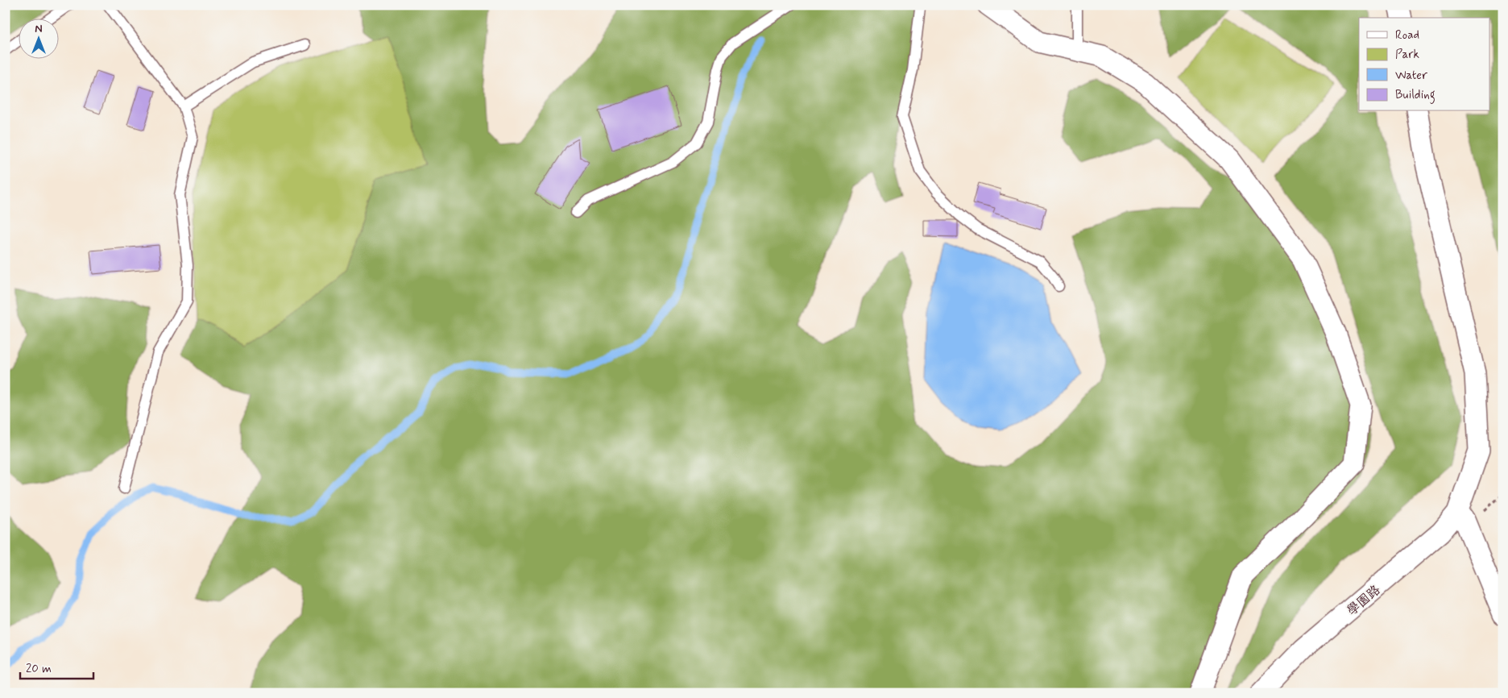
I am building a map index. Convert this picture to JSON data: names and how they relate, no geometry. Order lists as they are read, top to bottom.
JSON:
{
  "streets": {
    "street": ["學園路"]
  },
  "legend": [
    "Road",
    "Park",
    "Water",
    "Building"
  ],
  "scale_bar": "20 m",
  "north": "top"
}
